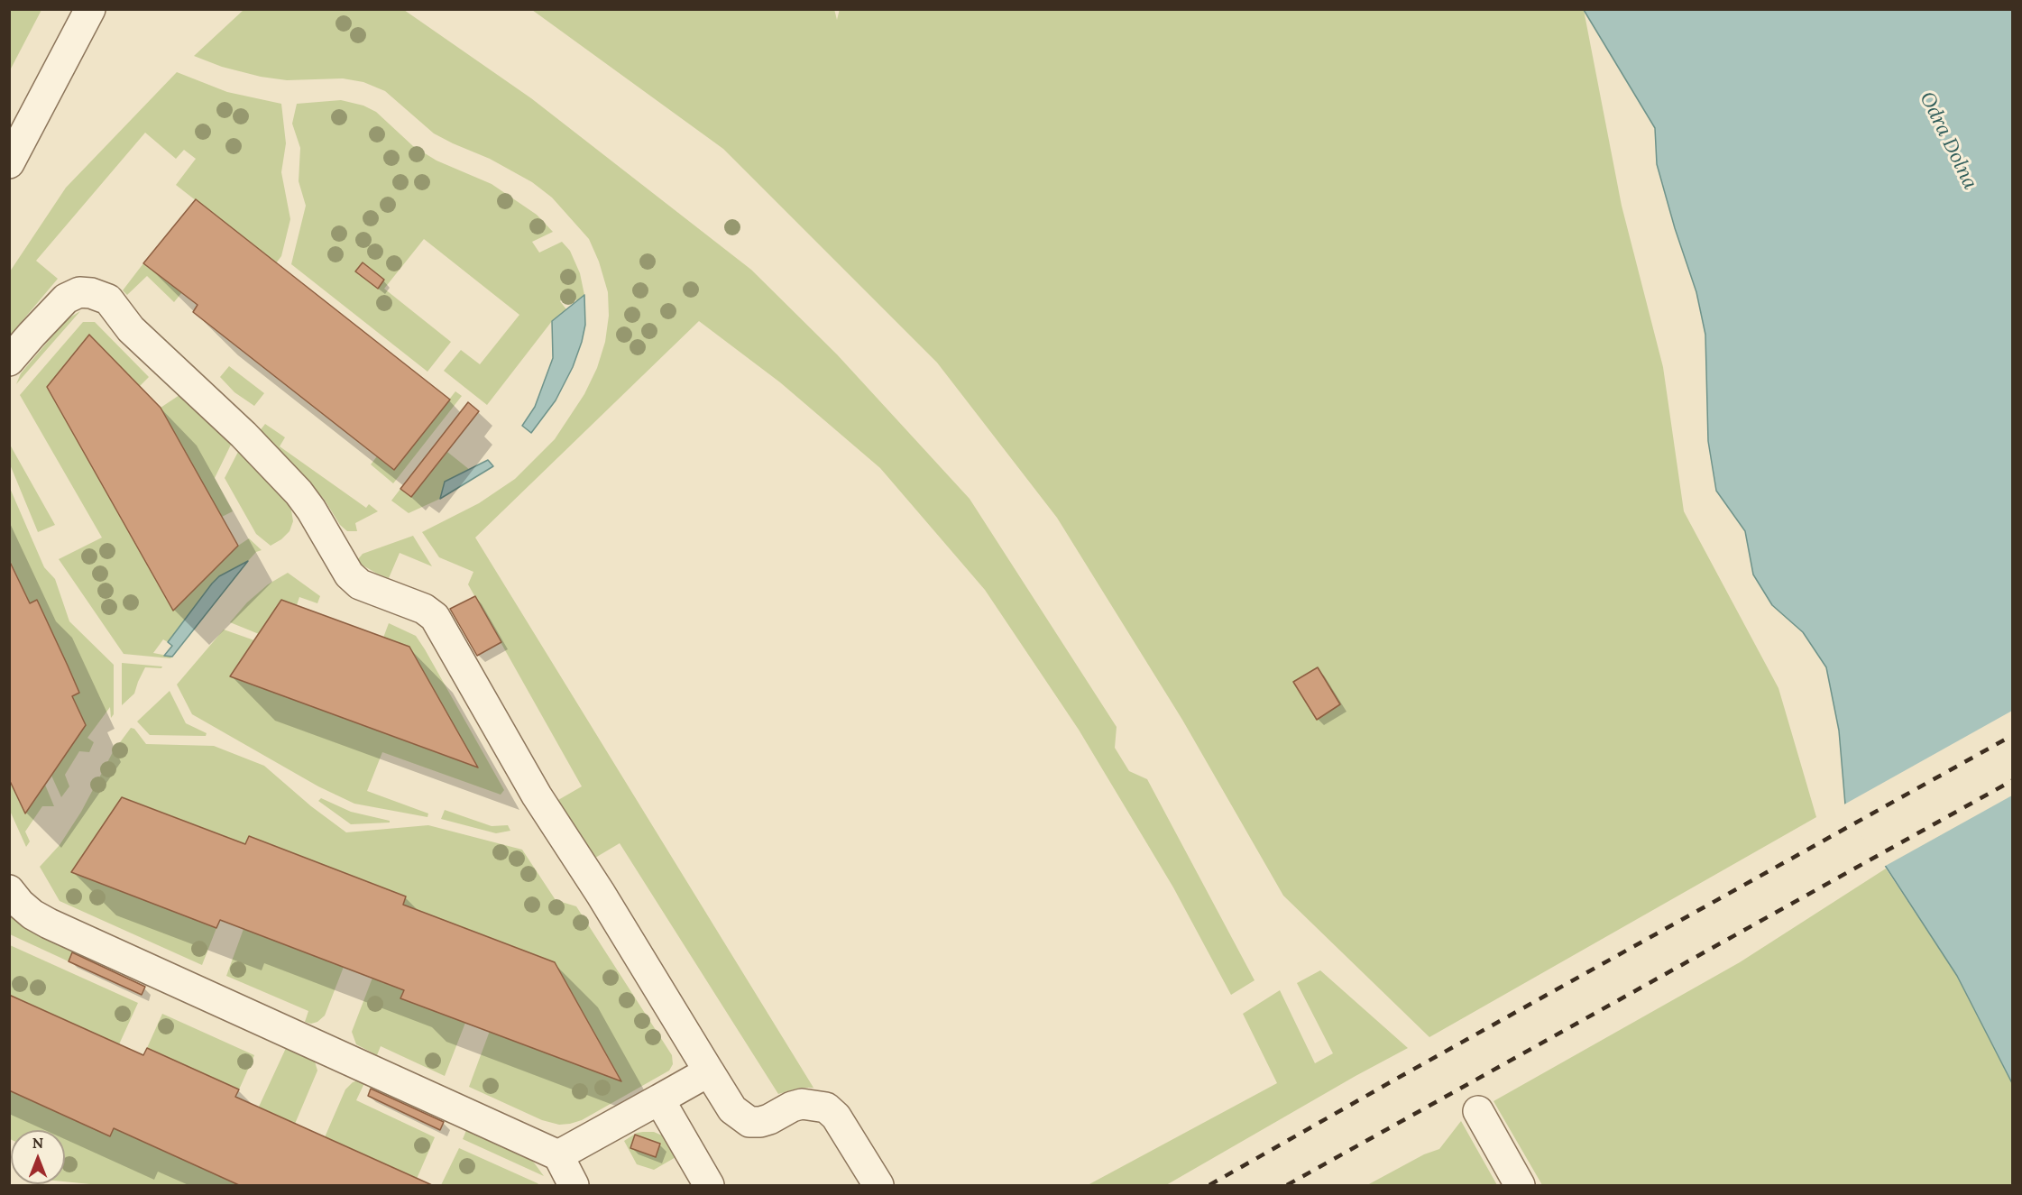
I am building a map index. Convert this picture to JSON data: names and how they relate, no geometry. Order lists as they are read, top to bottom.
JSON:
{
  "water": ["Odra Dolna"],
  "north": "top"
}
